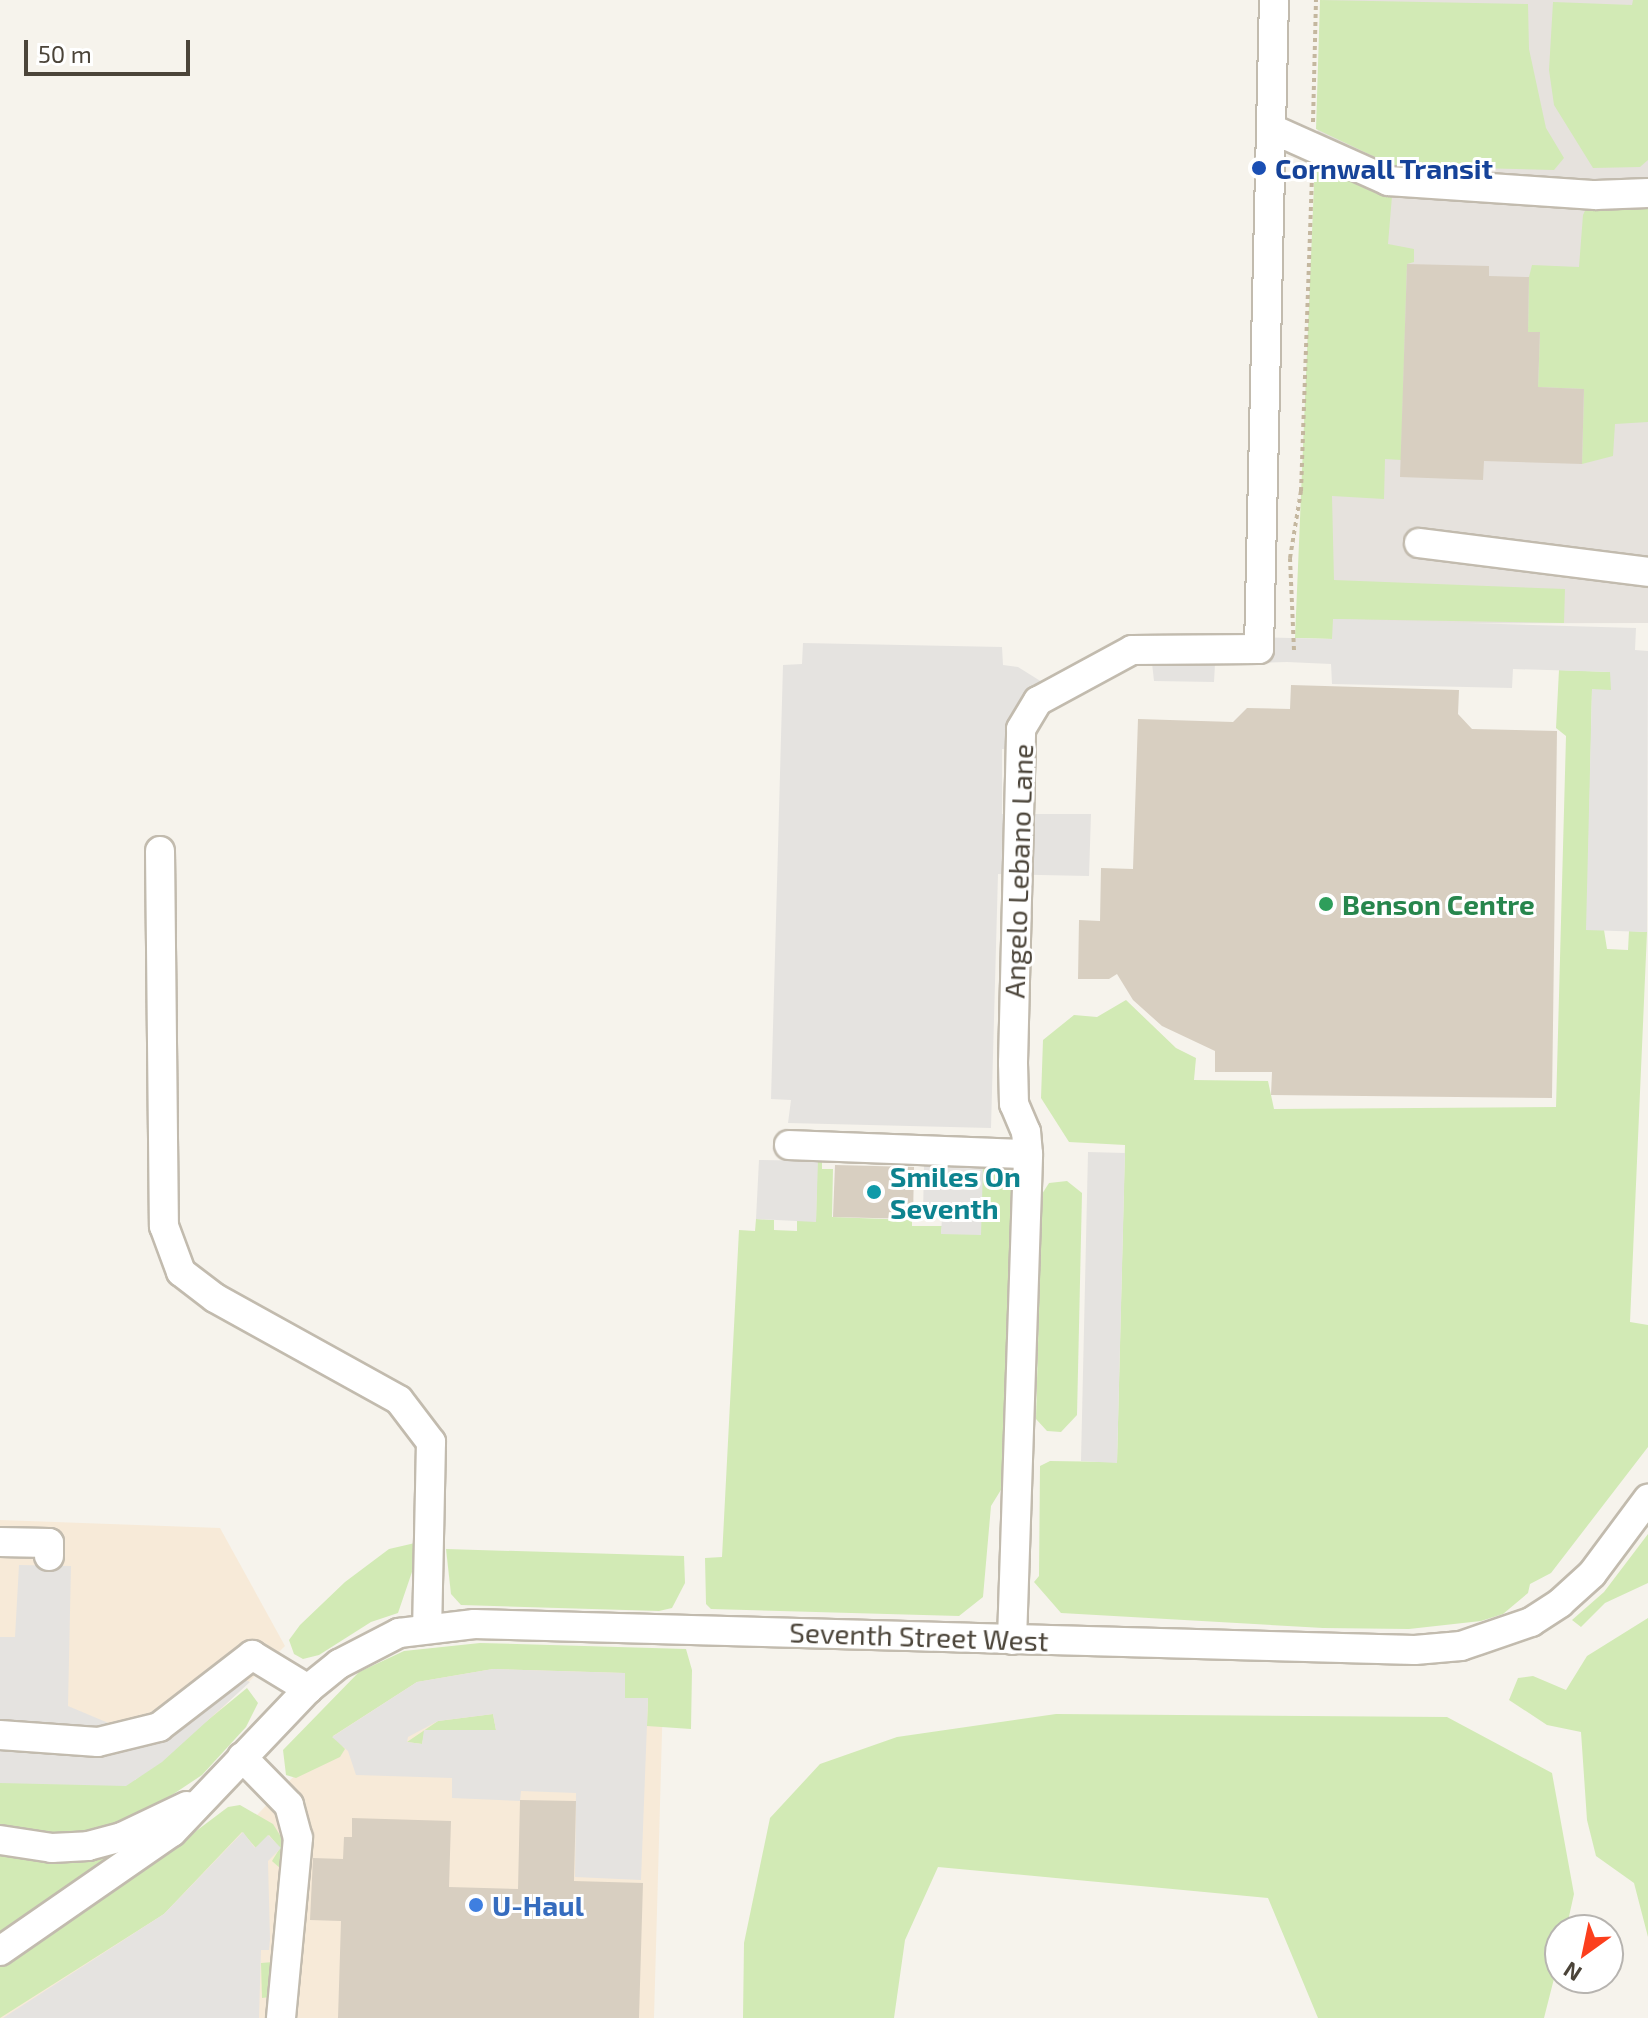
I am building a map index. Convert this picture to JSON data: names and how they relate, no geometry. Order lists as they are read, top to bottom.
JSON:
{
  "streets": {
    "street": ["Angelo Lebano Lane", "Seventh Street West"]
  },
  "crossings": [
    ["Angelo Lebano Lane", "Seventh Street West"]
  ],
  "places": [
    "Cornwall Transit",
    "Benson Centre",
    "Smiles On Seventh",
    "U-Haul"
  ],
  "scale_bar": "50 m",
  "north": "bottom left"
}
